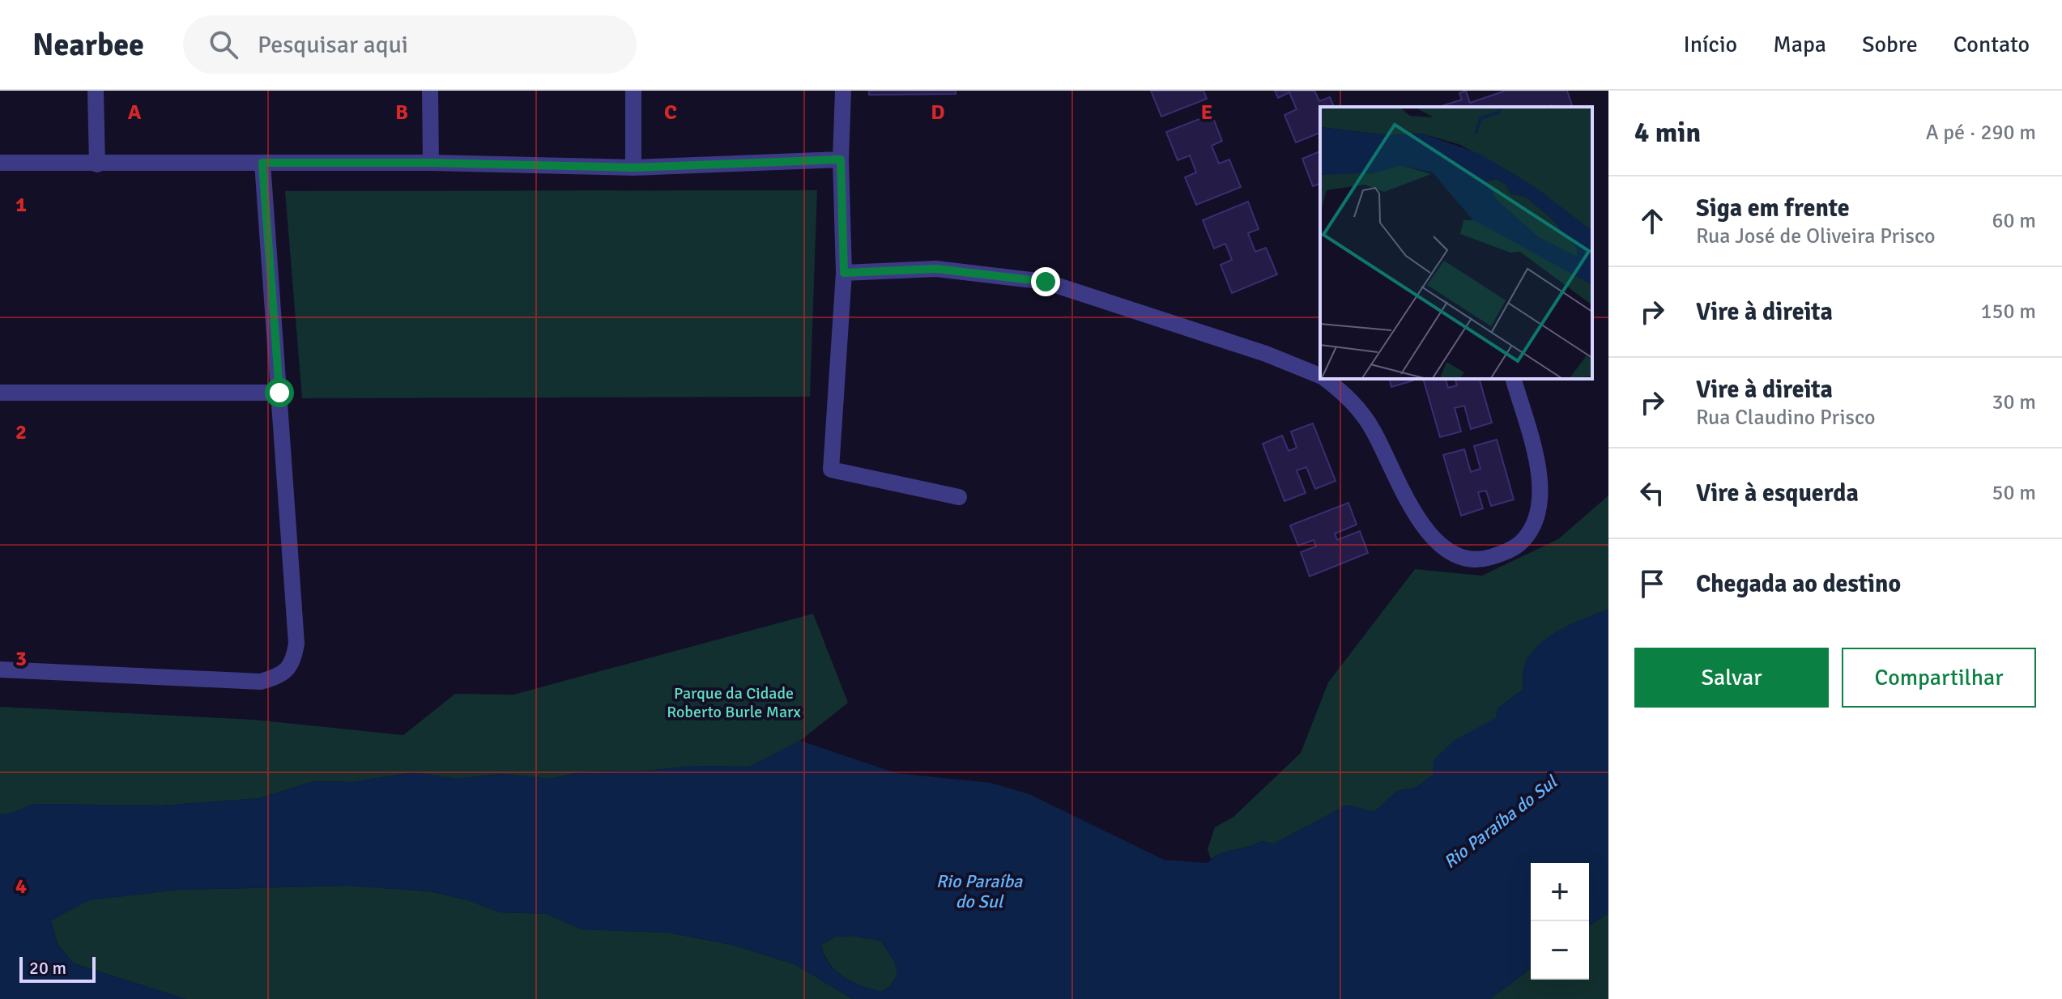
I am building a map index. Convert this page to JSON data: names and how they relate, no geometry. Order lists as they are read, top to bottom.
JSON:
{
  "water": ["Rio Paraíba do Sul"],
  "parks": ["Parque da Cidade Roberto Burle Marx"],
  "scale_bar": "20 m",
  "page": {
    "header": "Nearbee",
    "search": "Pesquisar aqui",
    "nav": [
      "Início",
      "Mapa",
      "Sobre",
      "Contato"
    ],
    "heading": ["4 min", "A pé · 290 m"],
    "list": [
      ["Siga em frente", "Rua José de Oliveira Prisco", "60 m"],
      ["Vire à direita", "150 m"],
      ["Vire à direita", "Rua Claudino Prisco", "30 m"],
      ["Vire à esquerda", "50 m"],
      "Chegada ao destino"
    ],
    "buttons": ["Salvar", "Compartilhar"],
    "map_buttons": ["+", "−"],
    "scale": "20 m"
  },
  "grid": {
    "columns": [
      "A",
      "B",
      "C",
      "D",
      "E"
    ],
    "rows": [
      "1",
      "2",
      "3",
      "4"
    ]
  }
}
